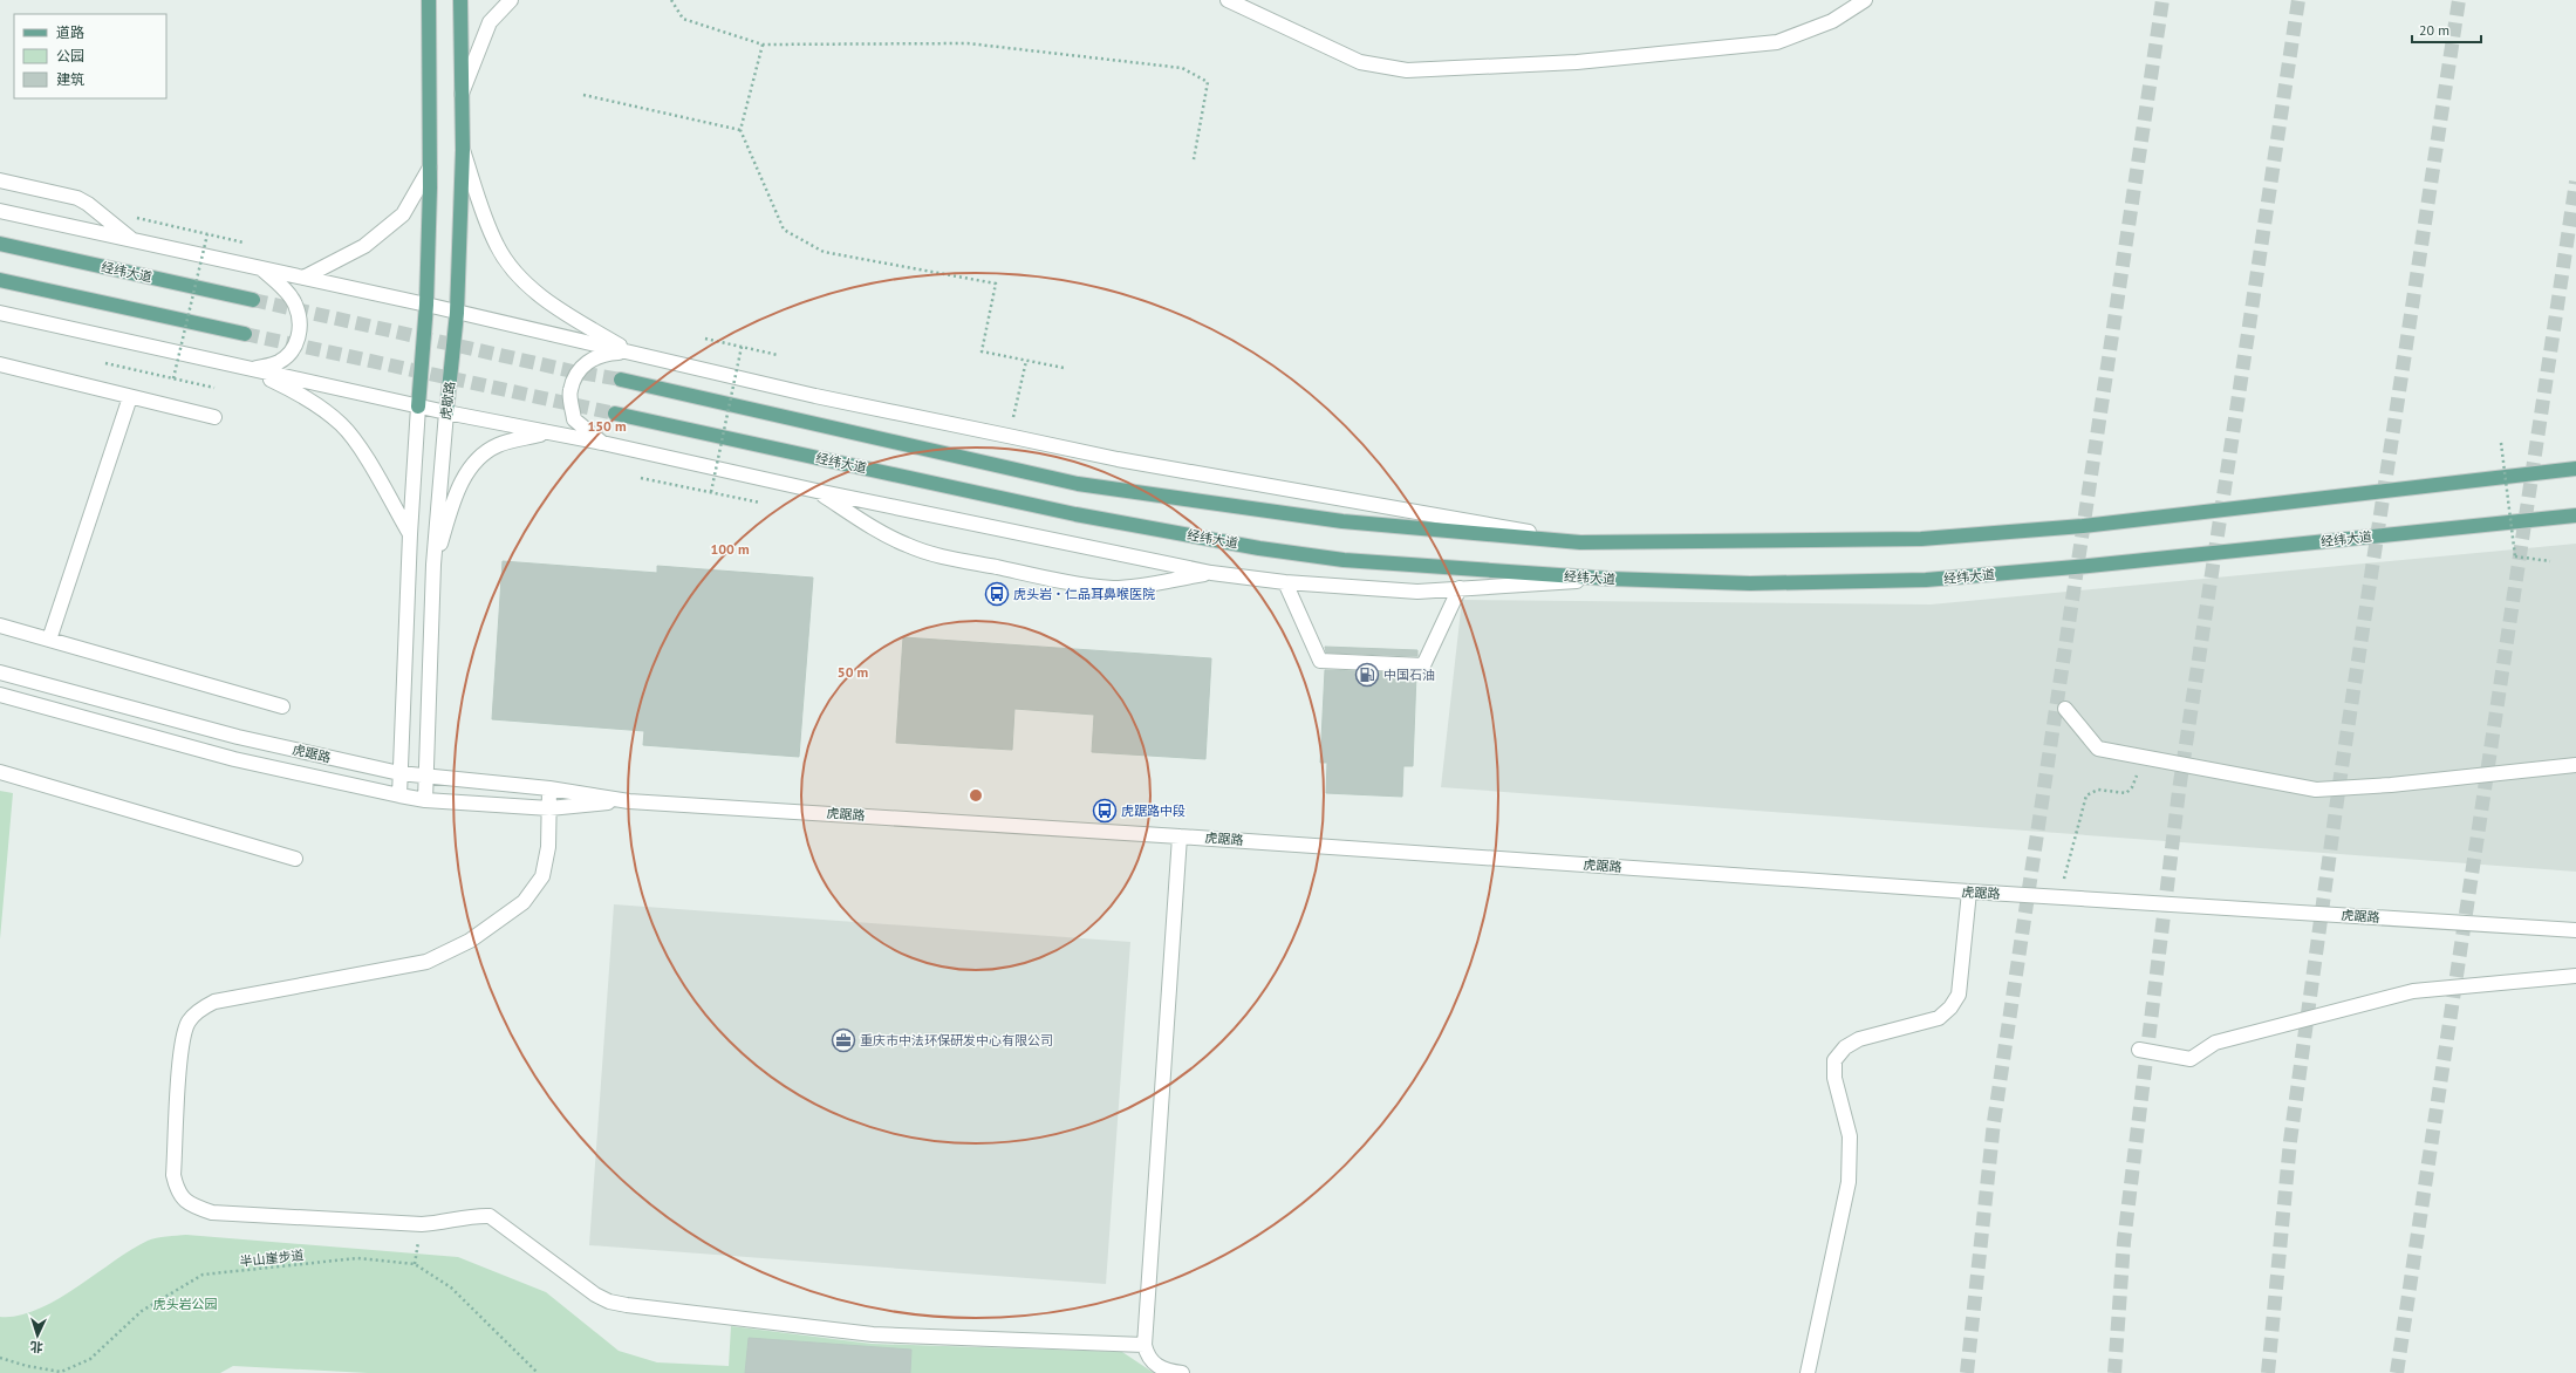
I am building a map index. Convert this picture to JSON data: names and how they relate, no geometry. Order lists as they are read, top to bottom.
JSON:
{
  "streets": {
    "main road": ["经纬大道", "虎歇路"],
    "street": ["虎踞路"],
    "path": ["半山崖步道"]
  },
  "crossings": [
    ["虎歇路", "虎踞路"]
  ],
  "parks": ["虎头岩公园"],
  "places": {
    "bus stop": ["虎头岩‧仁品耳鼻喉医院", "虎踞路中段"],
    "fuel station": ["中国石油"],
    "office": ["重庆市中法环保研发中心有限公司"]
  },
  "legend": ["道路", "公园", "建筑"],
  "scale_bar": "20 m",
  "north": "bottom",
  "rings": ["150 m", "100 m", "50 m"]
}
